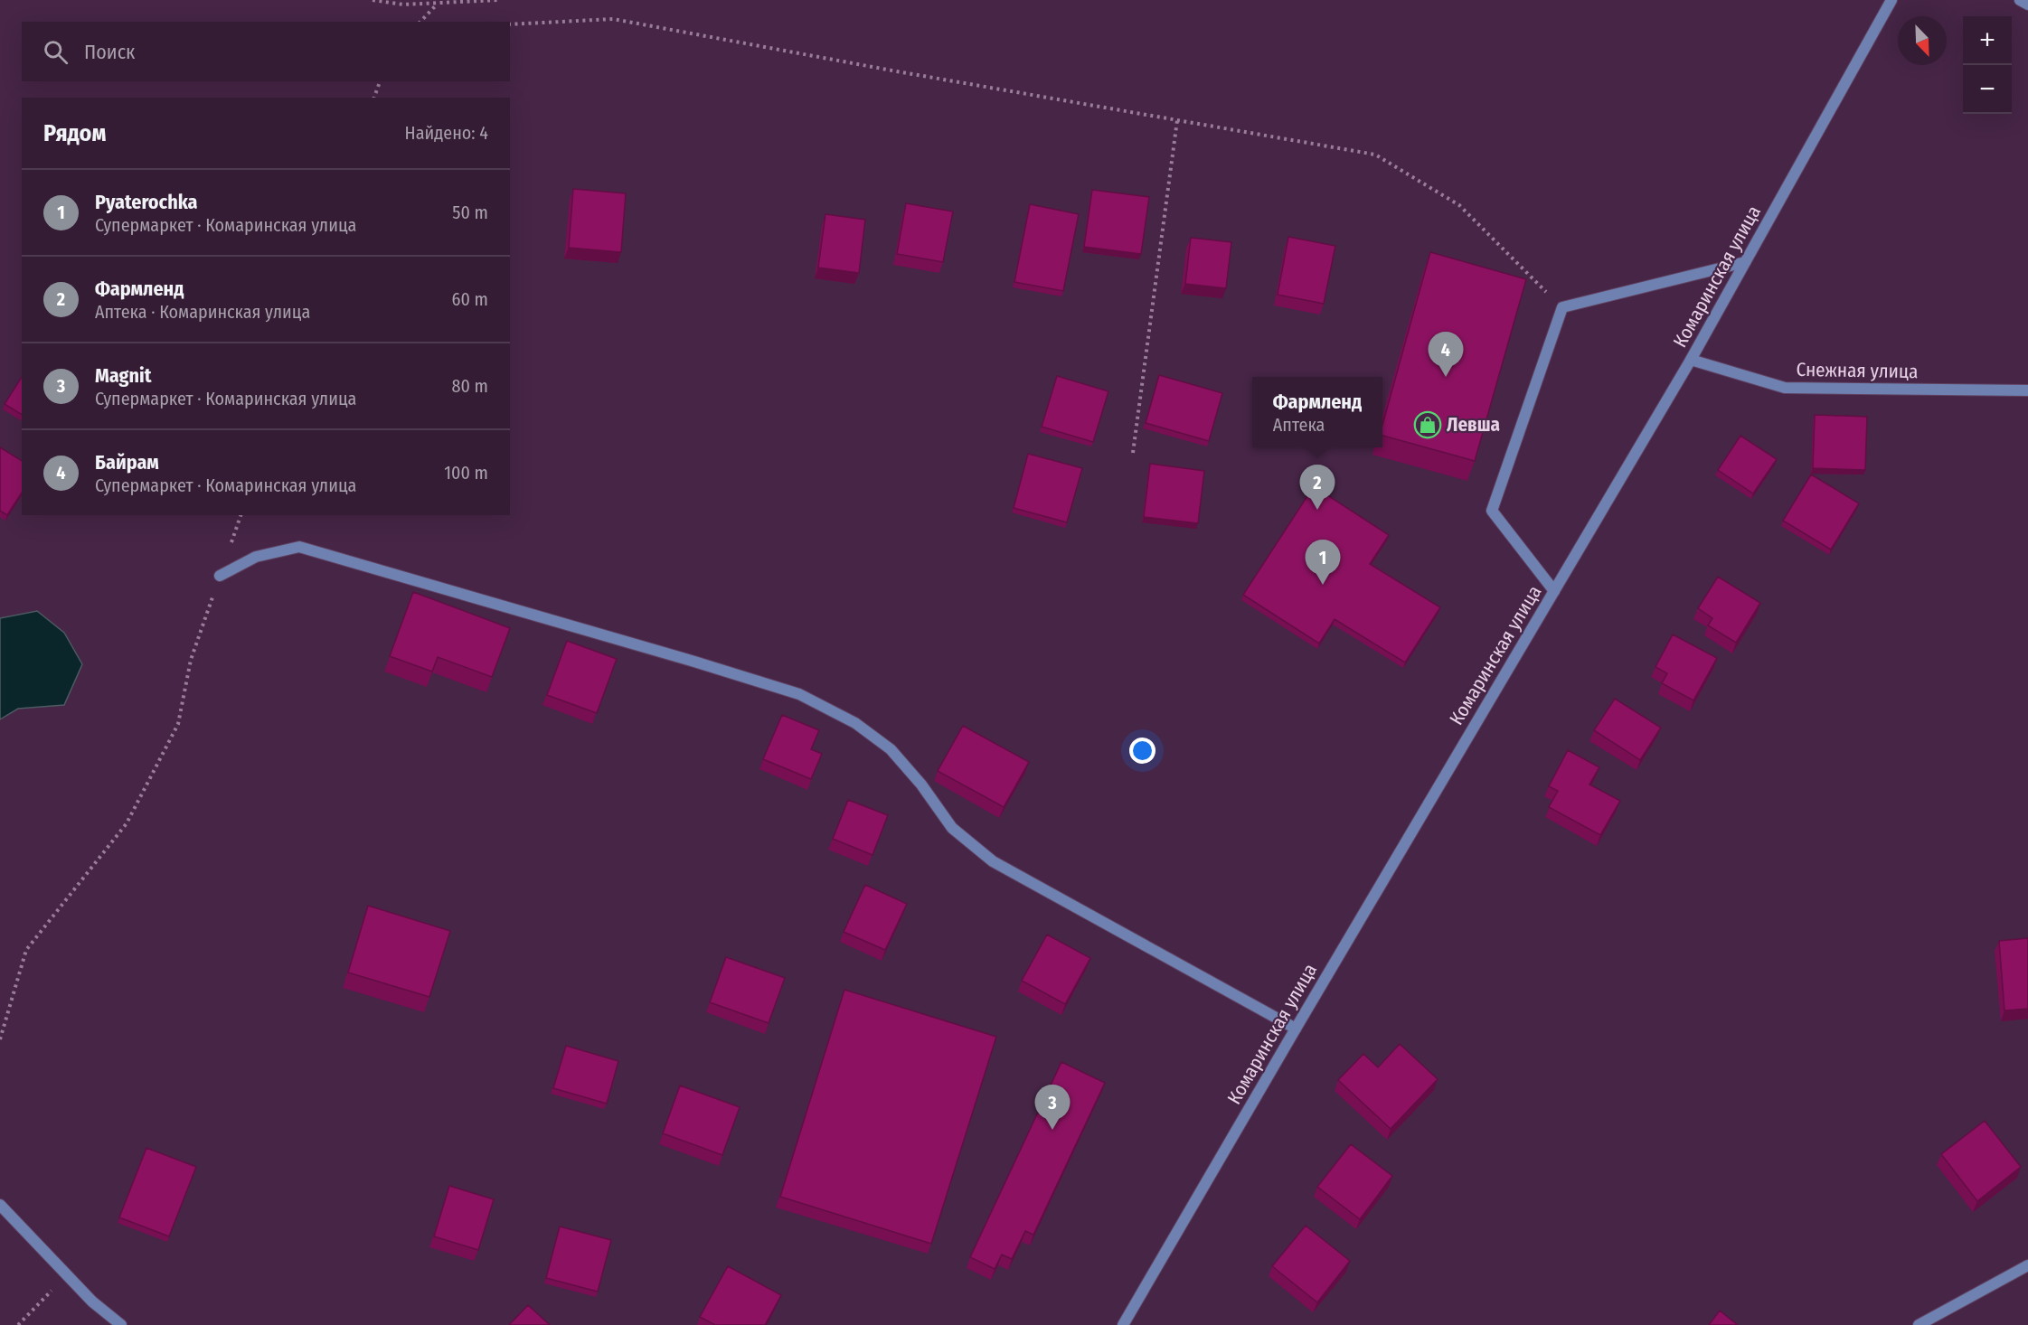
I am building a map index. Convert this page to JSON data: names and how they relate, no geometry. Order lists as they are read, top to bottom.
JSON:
{
  "streets": {
    "street": ["Комаринская улица", "Снежная улица"]
  },
  "crossings": [
    ["Комаринская улица", "Снежная улица"]
  ],
  "places": {
    "shop": ["Левша"]
  },
  "north": "bottom right",
  "page": {
    "map_buttons": ["+", "−"],
    "search": "Поиск",
    "heading": ["Рядом", "Найдено: 4"],
    "list": [
      {
        "mark": "1",
        "name": "Pyaterochka",
        "note": "Супермаркет · Комаринская улица",
        "value": "50 m"
      },
      {
        "mark": "2",
        "name": "Фармленд",
        "note": "Аптека · Комаринская улица",
        "value": "60 m"
      },
      {
        "mark": "3",
        "name": "Magnit",
        "note": "Супермаркет · Комаринская улица",
        "value": "80 m"
      },
      {
        "mark": "4",
        "name": "Байрам",
        "note": "Супермаркет · Комаринская улица",
        "value": "100 m"
      }
    ],
    "pins": [
      "4",
      "2",
      "1",
      "3"
    ],
    "popup": ["Фармленд", "Аптека"]
  }
}
